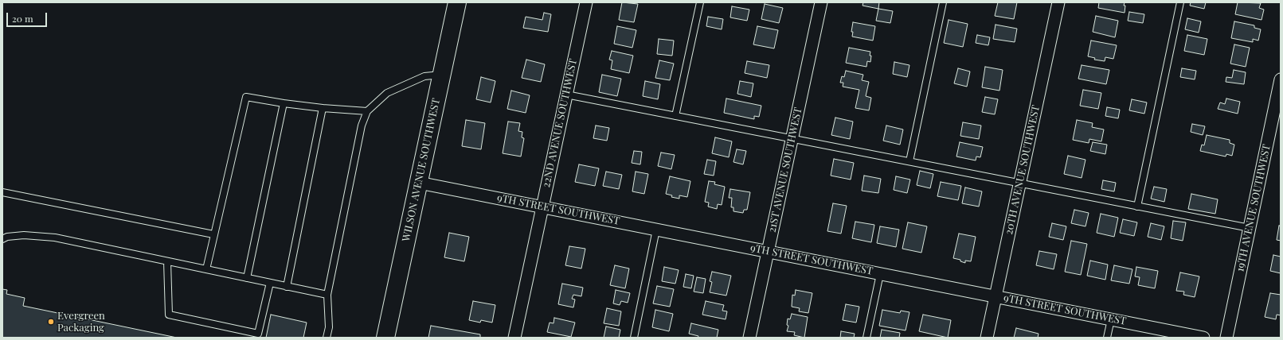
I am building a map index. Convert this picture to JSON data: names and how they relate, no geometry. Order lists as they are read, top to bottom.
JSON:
{
  "streets": {
    "main road": ["WILSON AVENUE SOUTHWEST"],
    "street": [
      "22ND AVENUE SOUTHWEST",
      "21ST AVENUE SOUTHWEST",
      "20TH AVENUE SOUTHWEST",
      "19TH AVENUE SOUTHWEST",
      "9TH STREET SOUTHWEST"
    ]
  },
  "crossings": [
    ["22ND AVENUE SOUTHWEST", "9TH STREET SOUTHWEST"],
    ["WILSON AVENUE SOUTHWEST", "9TH STREET SOUTHWEST"],
    ["21ST AVENUE SOUTHWEST", "9TH STREET SOUTHWEST"],
    ["20TH AVENUE SOUTHWEST", "9TH STREET SOUTHWEST"]
  ],
  "places": ["Evergreen Packaging"],
  "scale_bar": "20 m"
}
